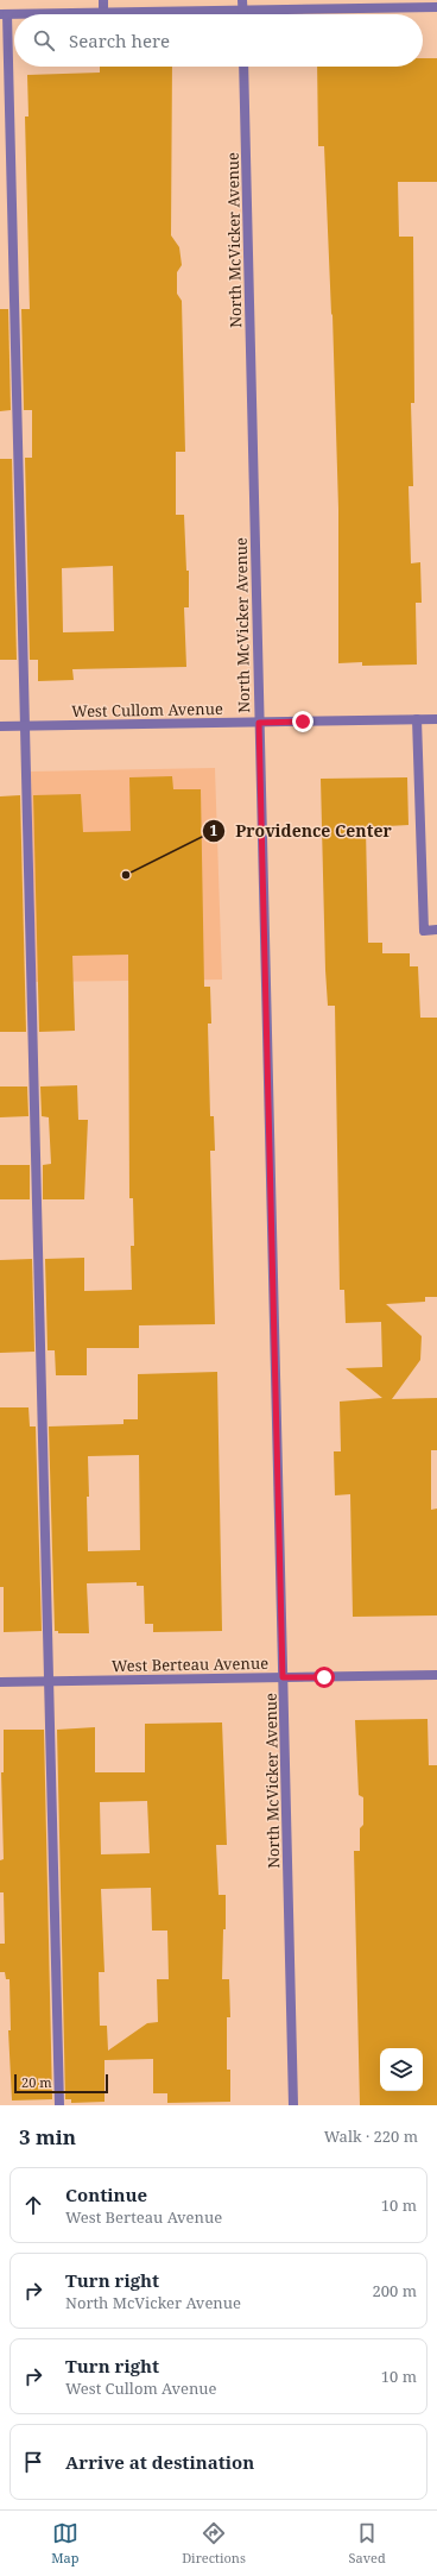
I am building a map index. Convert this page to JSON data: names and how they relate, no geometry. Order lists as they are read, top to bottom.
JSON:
{
  "streets": {
    "street": ["North McVicker Avenue", "West Cullom Avenue", "West Berteau Avenue"]
  },
  "crossings": [
    ["North McVicker Avenue", "West Cullom Avenue"],
    ["North McVicker Avenue", "West Berteau Avenue"]
  ],
  "places": ["Providence Center"],
  "scale_bar": "20 m",
  "page": {
    "search": "Search here",
    "scale": "20 m",
    "heading": ["3 min", "Walk · 220 m"],
    "list": [
      ["Continue", "West Berteau Avenue", "10 m"],
      ["Turn right", "North McVicker Avenue", "200 m"],
      ["Turn right", "West Cullom Avenue", "10 m"],
      "Arrive at destination"
    ],
    "nav": ["Map", "Directions", "Saved"]
  }
}
